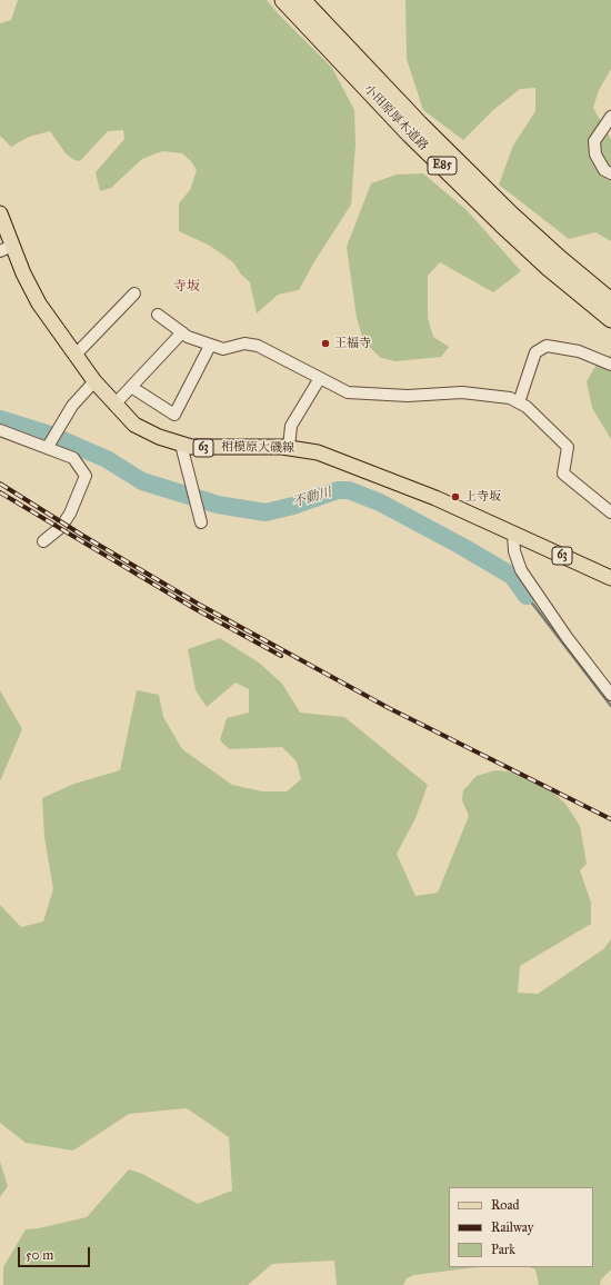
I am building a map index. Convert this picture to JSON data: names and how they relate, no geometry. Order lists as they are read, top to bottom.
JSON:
{
  "streets": {
    "highway": ["小田原厚木道路", "E85"],
    "main road": ["63", "相模原大磯線"]
  },
  "districts": ["寺坂"],
  "water": ["不動川"],
  "places": ["王福寺", "上寺坂"],
  "legend": ["Road", "Railway", "Park"],
  "scale_bar": "50 m"
}
